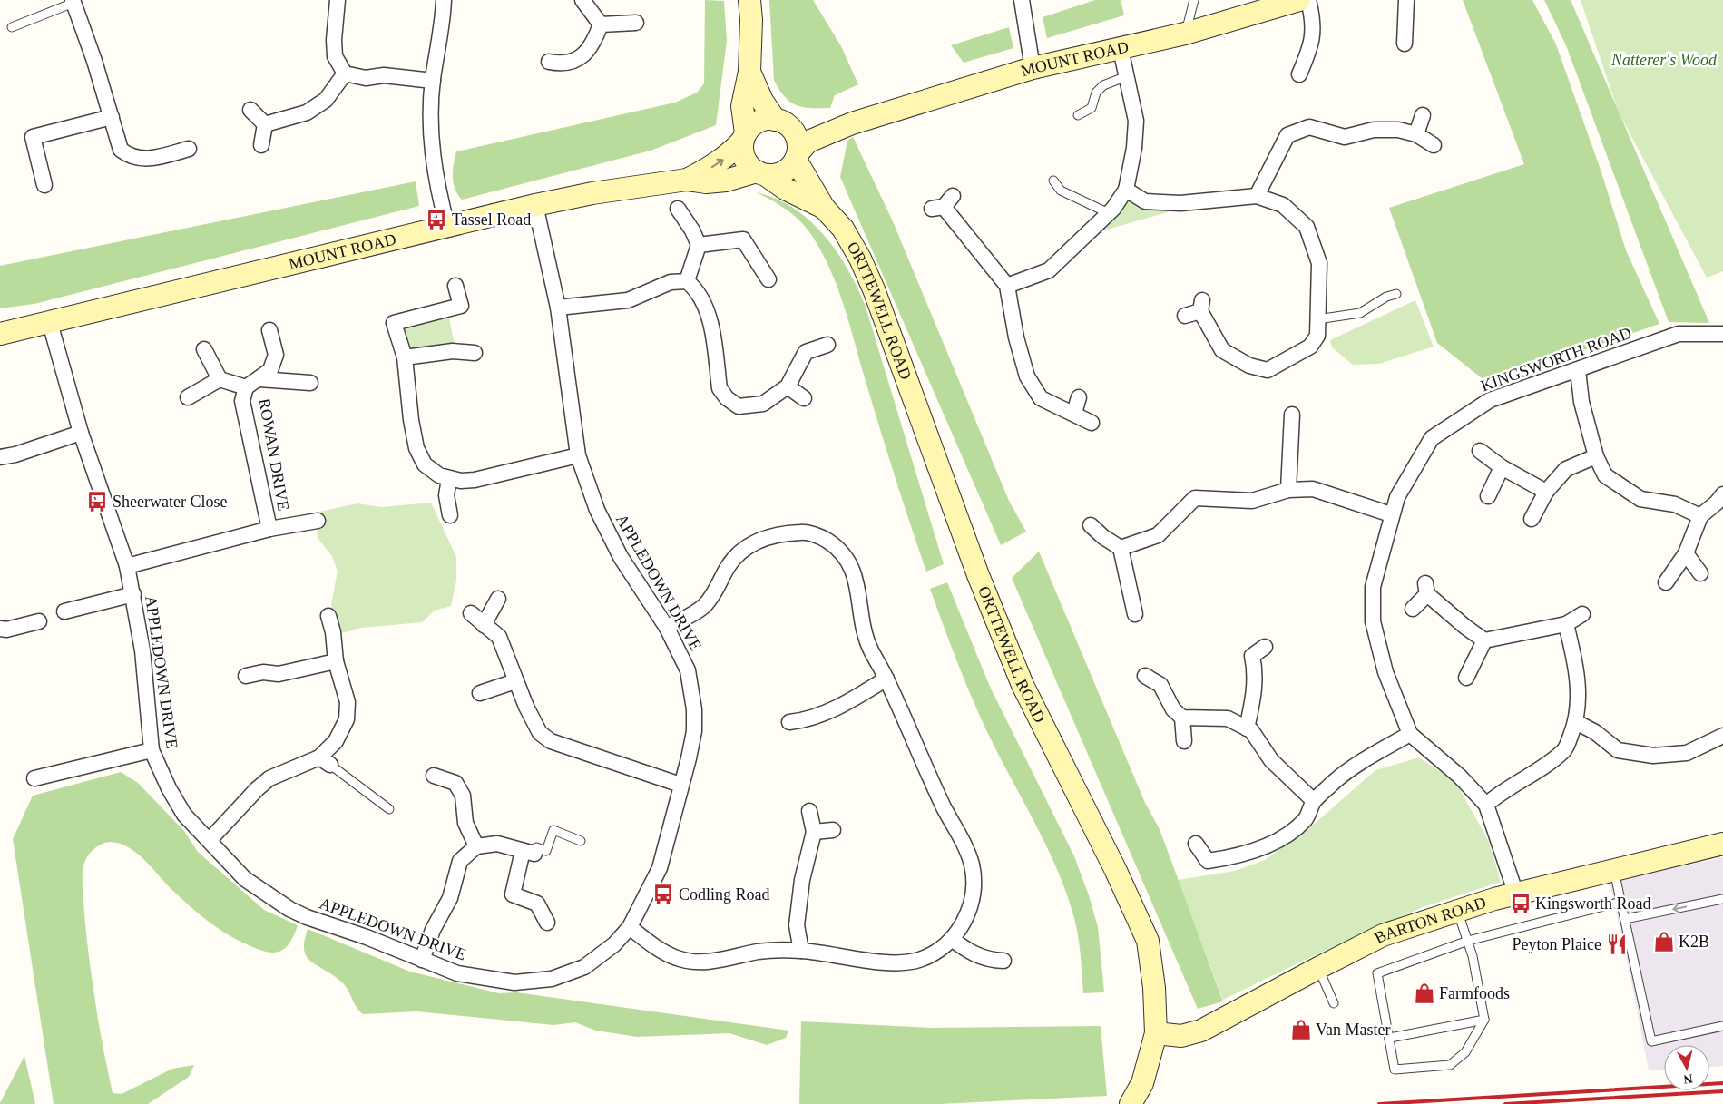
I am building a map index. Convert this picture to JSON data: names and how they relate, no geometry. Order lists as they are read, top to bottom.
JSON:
{
  "streets": {
    "street": [
      "MOUNT ROAD",
      "ORTTEWELL ROAD",
      "KINGSWORTH ROAD",
      "ROWAN DRIVE",
      "APPLEDOWN DRIVE",
      "BARTON ROAD"
    ]
  },
  "crossings": [
    ["MOUNT ROAD", "ORTTEWELL ROAD"],
    ["MOUNT ROAD", "APPLEDOWN DRIVE"],
    ["ORTTEWELL ROAD", "BARTON ROAD"],
    ["KINGSWORTH ROAD", "BARTON ROAD"],
    ["ROWAN DRIVE", "APPLEDOWN DRIVE"]
  ],
  "parks": ["Natterer's Wood"],
  "places": {
    "bus stop": [
      "Tassel Road",
      "Sheerwater Close",
      "Codling Road",
      "Kingsworth Road"
    ],
    "shop": ["K2B", "Farmfoods", "Van Master"],
    "restaurant": ["Peyton Plaice"]
  },
  "north": "bottom"
}
